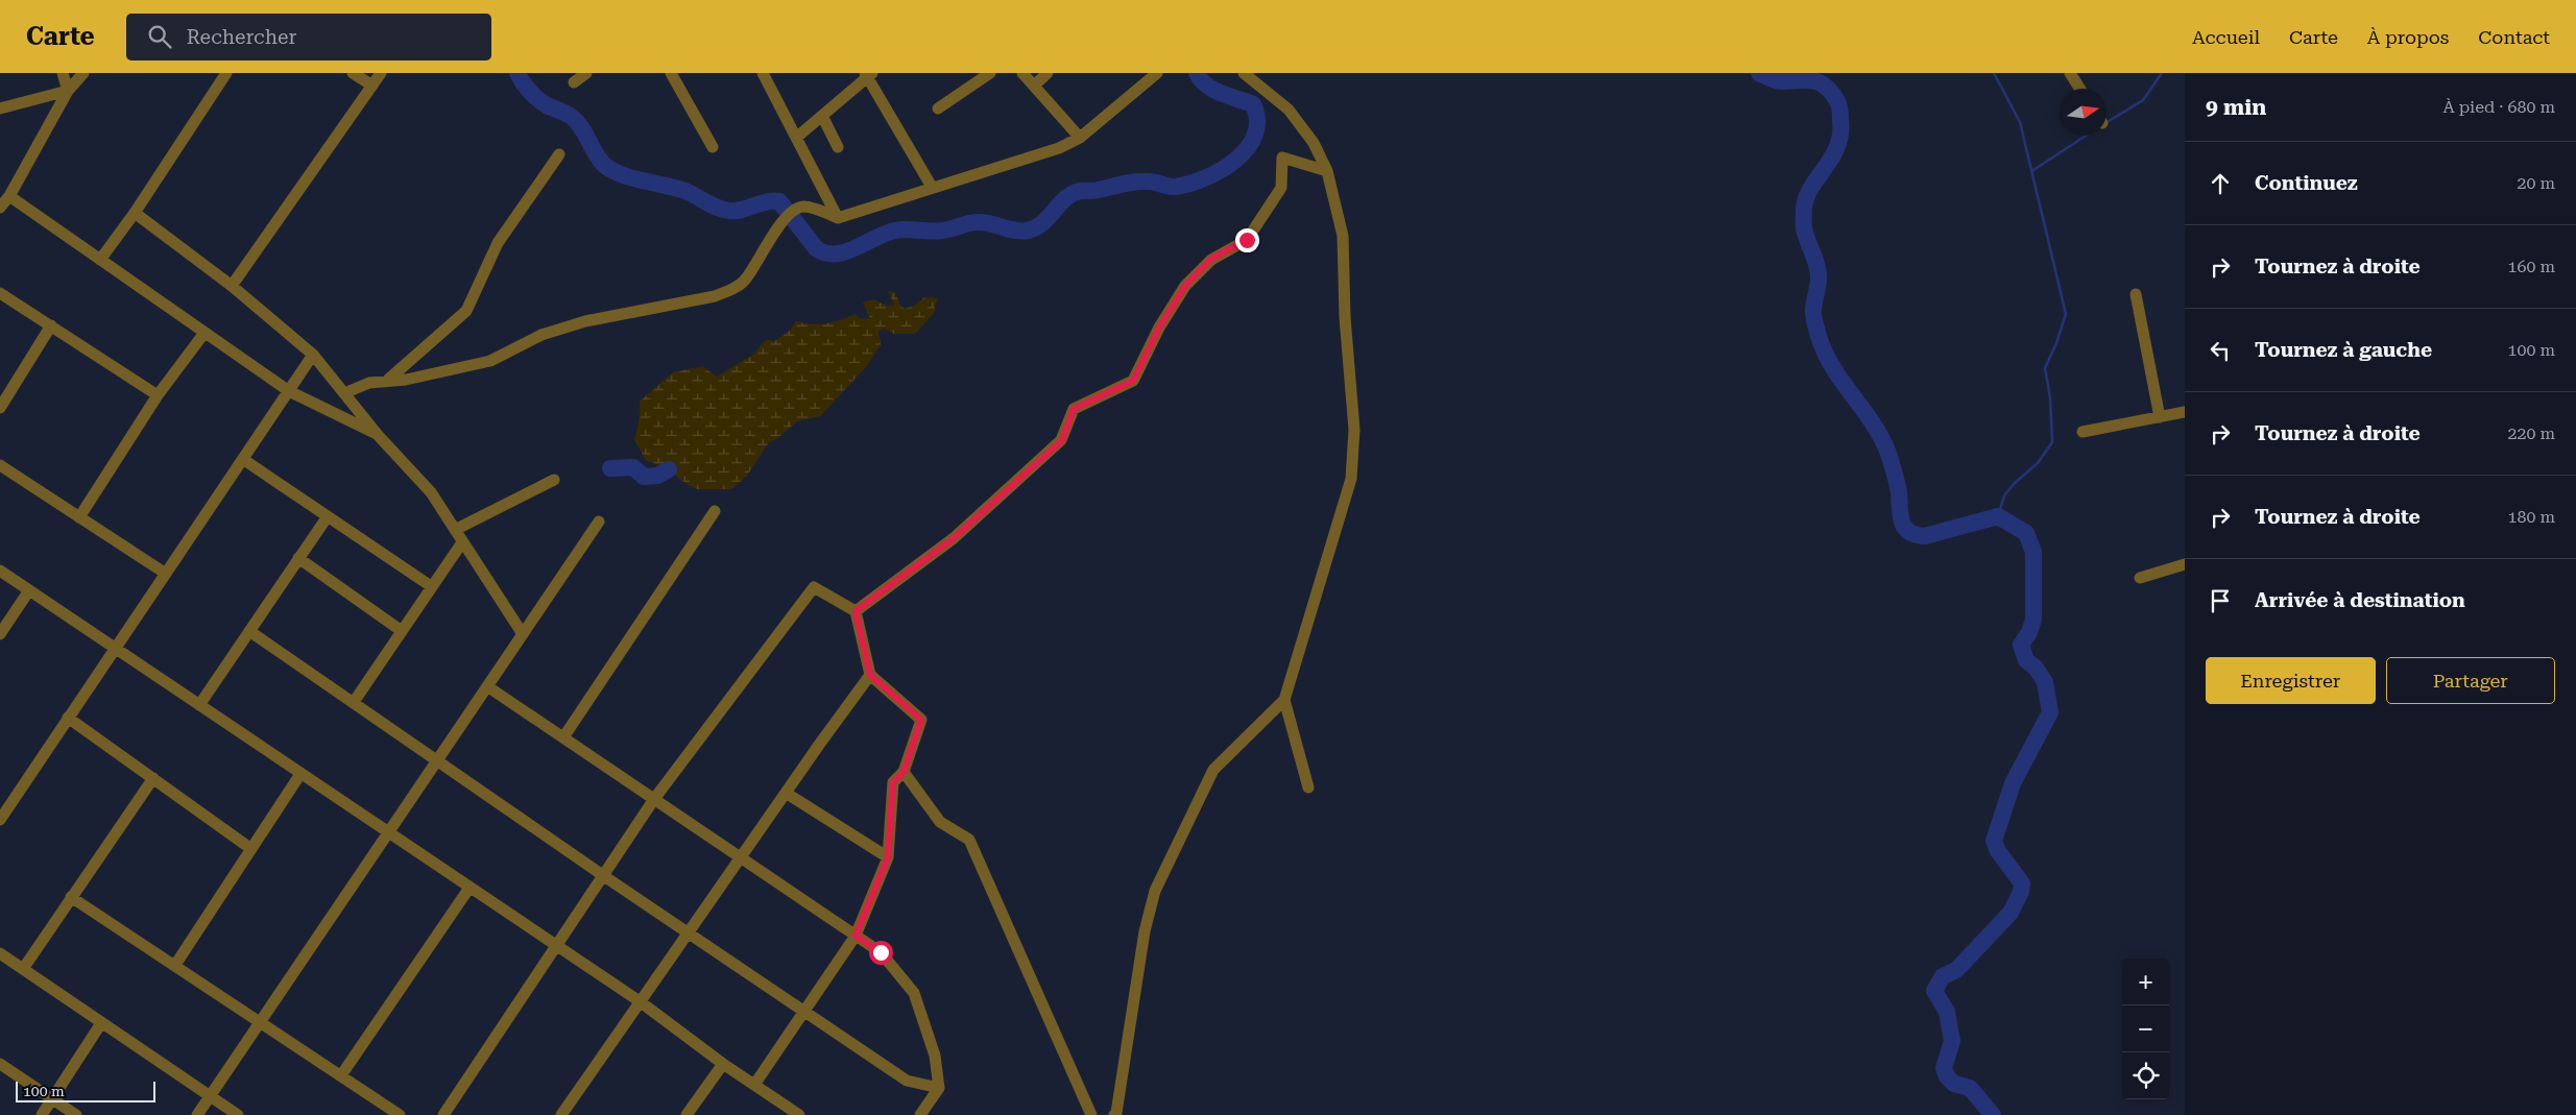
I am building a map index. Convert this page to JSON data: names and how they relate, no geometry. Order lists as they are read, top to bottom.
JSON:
{
  "scale_bar": "100 m",
  "north": "right",
  "page": {
    "header": "Carte",
    "search": "Rechercher",
    "nav": [
      "Accueil",
      "Carte",
      "À propos",
      "Contact"
    ],
    "heading": ["9 min", "À pied · 680 m"],
    "list": [
      ["Continuez", "20 m"],
      ["Tournez à droite", "160 m"],
      ["Tournez à gauche", "100 m"],
      ["Tournez à droite", "220 m"],
      ["Tournez à droite", "180 m"],
      "Arrivée à destination"
    ],
    "buttons": ["Enregistrer", "Partager"],
    "map_buttons": ["+", "−"],
    "scale": "100 m"
  }
}
